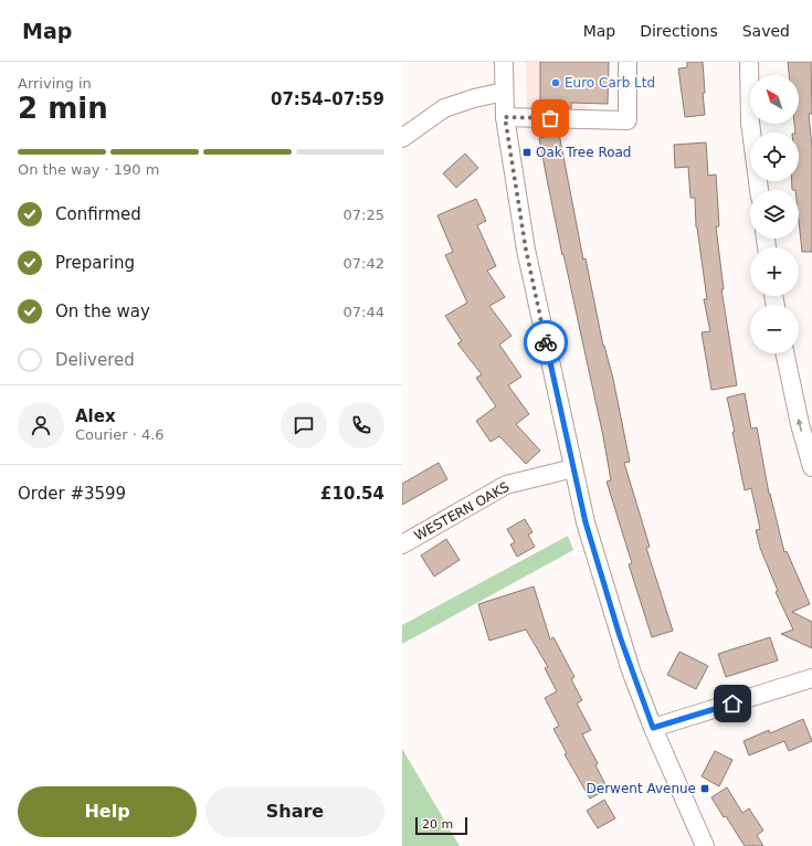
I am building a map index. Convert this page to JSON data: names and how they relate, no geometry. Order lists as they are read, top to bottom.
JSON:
{
  "streets": {
    "street": ["WESTERN OAKS"]
  },
  "places": {
    "other": ["Euro Carb Ltd"],
    "transit": ["Oak Tree Road", "Derwent Avenue"]
  },
  "scale_bar": "20 m",
  "north": "top left",
  "page": {
    "header": "Map",
    "nav": ["Map", "Directions", "Saved"],
    "heading": ["2 min", "Arriving in", "07:54–07:59"],
    "panel": [
      "Alex",
      "Courier · 4.6",
      "Order #3599",
      "£10.54"
    ],
    "map_buttons": ["+", "−"],
    "bar": "On the way · 190 m",
    "list": [
      ["Confirmed", "07:25"],
      ["Preparing", "07:42"],
      ["On the way", "07:44"],
      "Delivered"
    ],
    "buttons": ["Help", "Share"],
    "scale": "20 m"
  }
}
